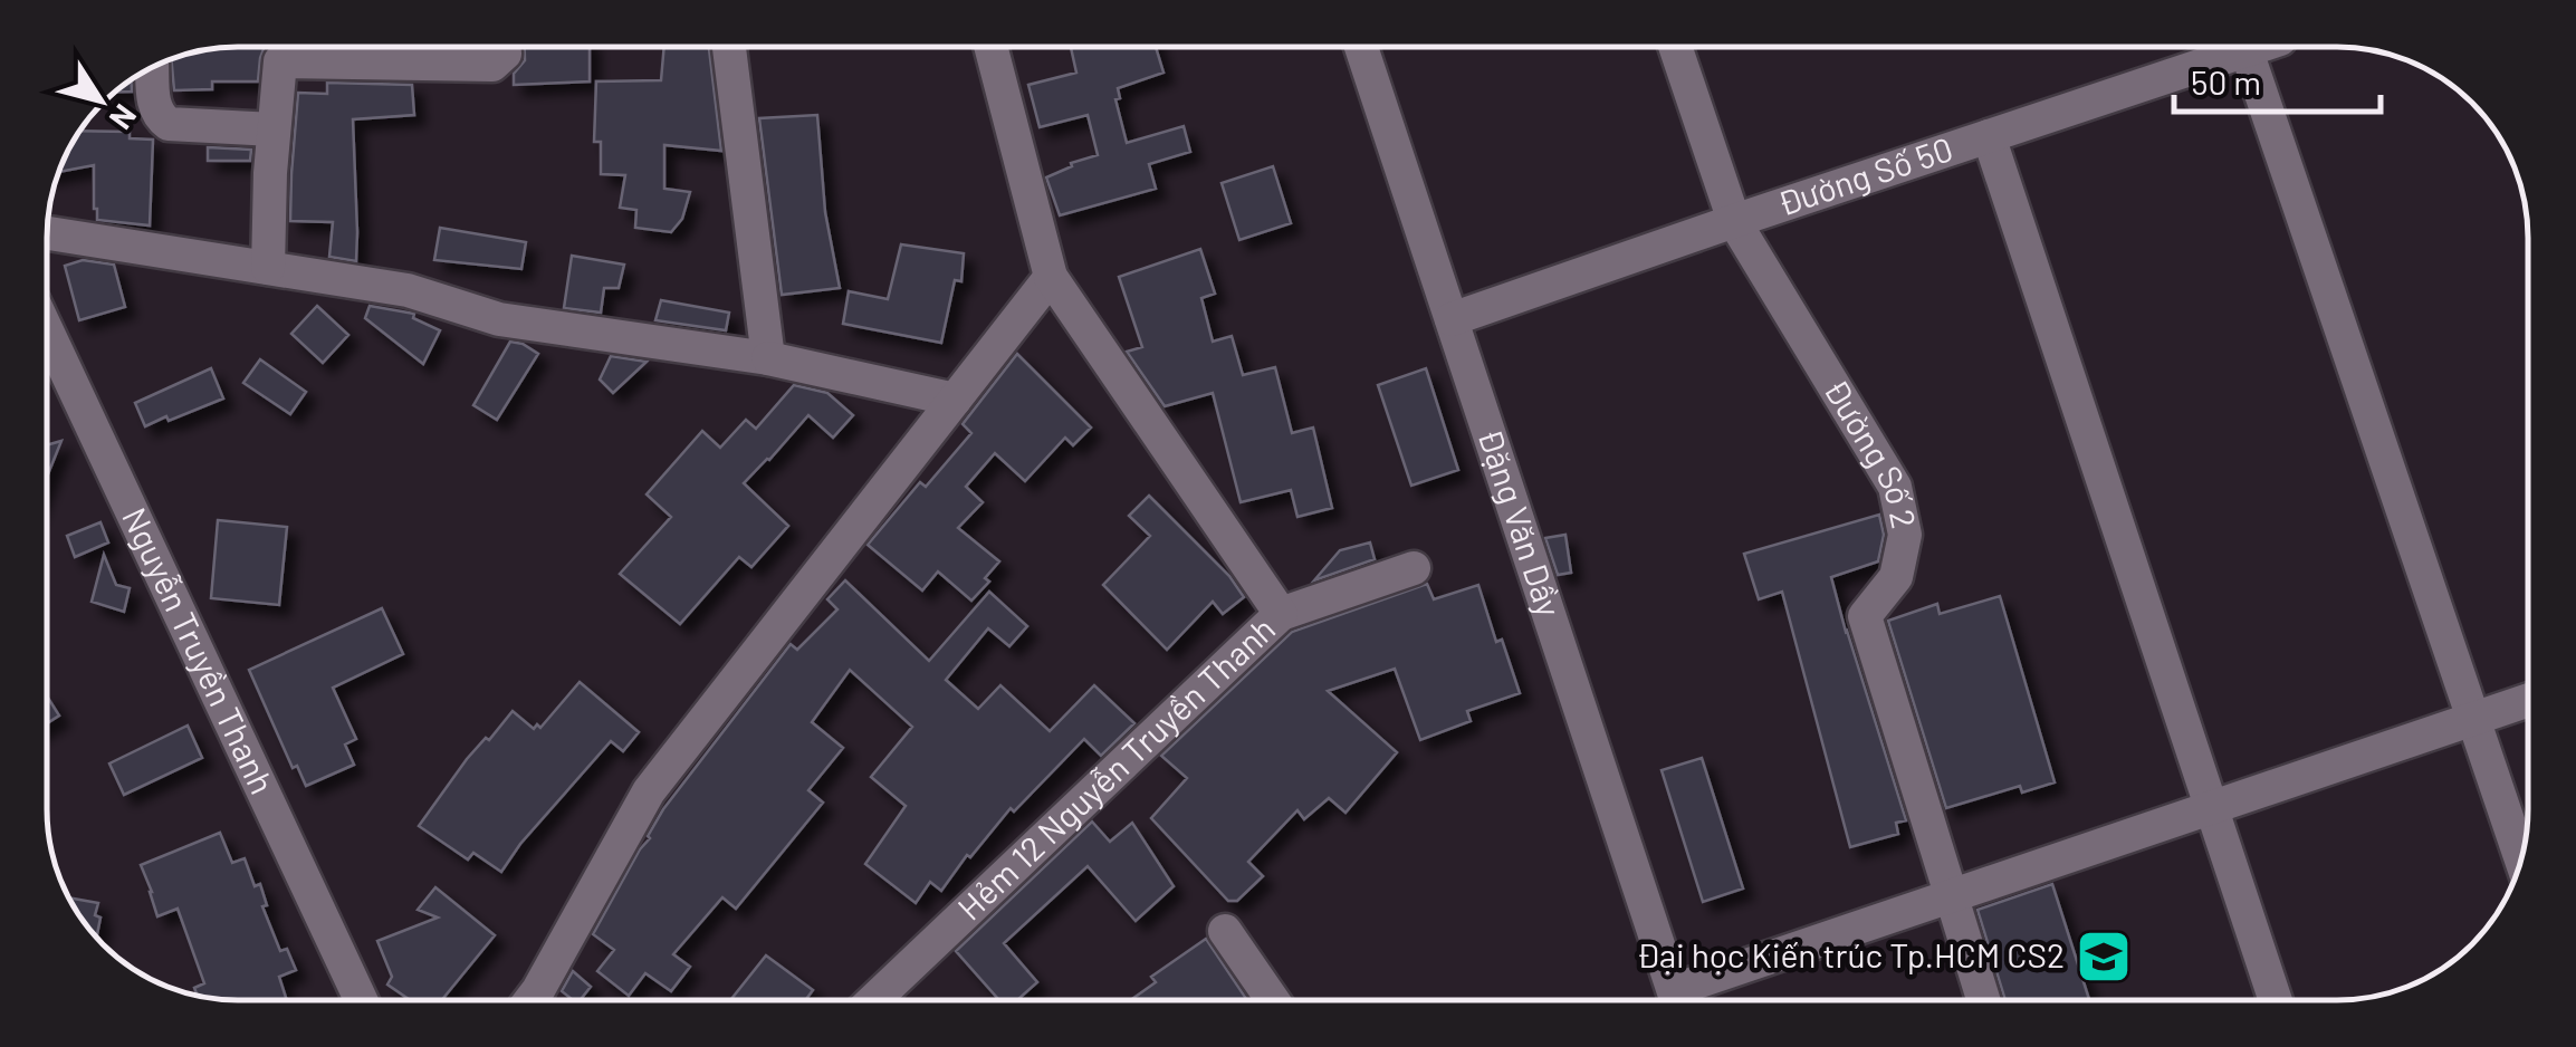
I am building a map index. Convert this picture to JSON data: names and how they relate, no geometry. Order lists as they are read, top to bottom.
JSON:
{
  "streets": {
    "street": [
      "Đường Số 50",
      "Đường Số 2",
      "Đặng Văn Dầy",
      "Nguyễn Truyền Thanh",
      "Hẻm 12 Nguyễn Truyền Thanh"
    ]
  },
  "crossings": [
    ["Đường Số 50", "Đường Số 2"],
    ["Đường Số 50", "Đặng Văn Dầy"]
  ],
  "places": {
    "school or university": ["Đại học Kiến trúc Tp.HCM CS2"]
  },
  "scale_bar": "50 m",
  "north": "bottom right"
}
